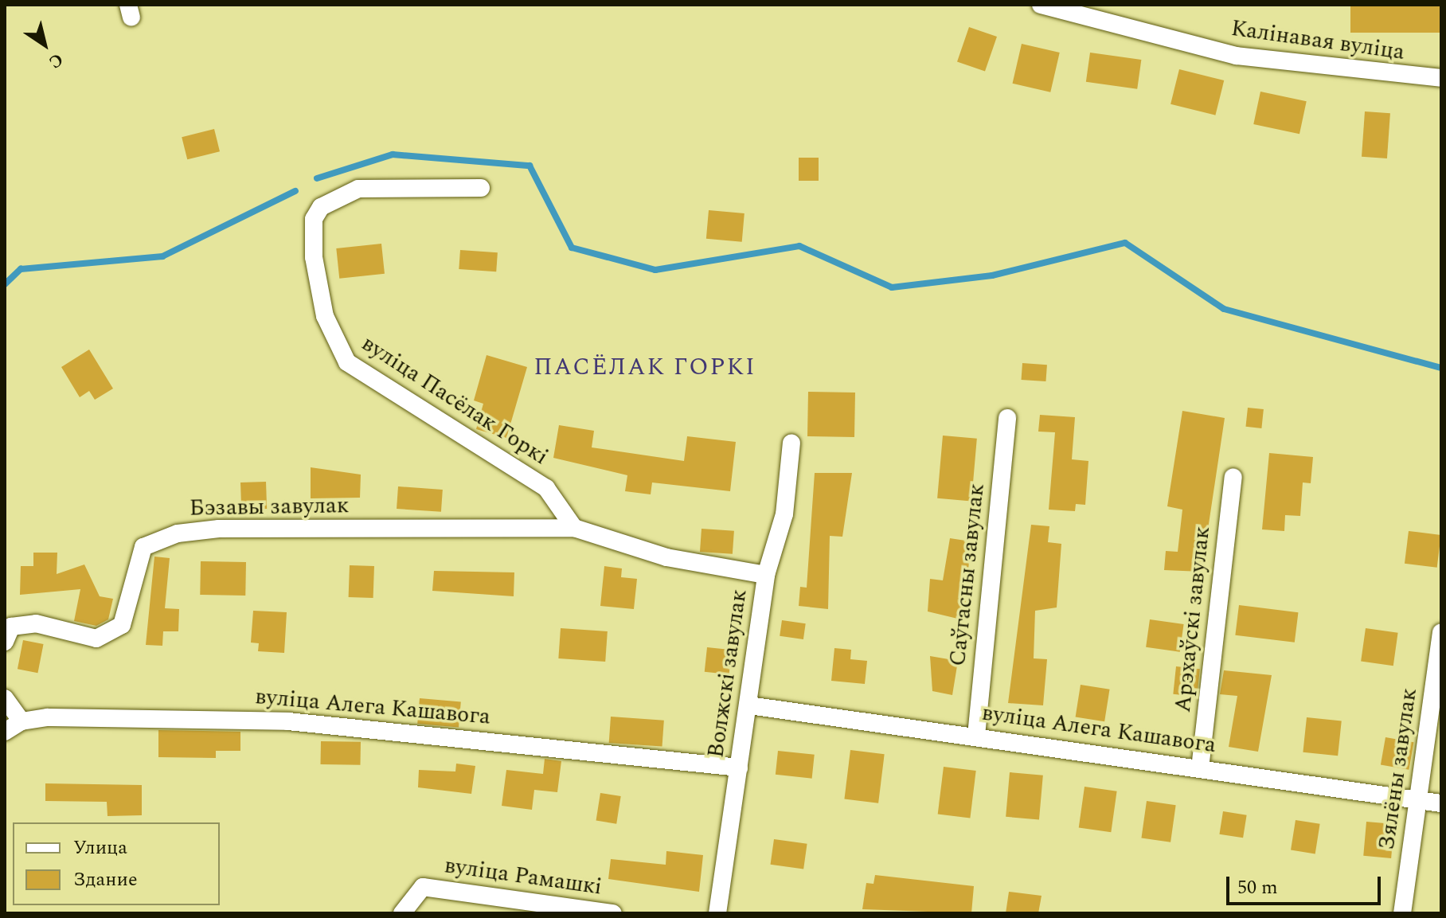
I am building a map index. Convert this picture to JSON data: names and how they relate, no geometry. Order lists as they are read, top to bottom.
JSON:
{
  "streets": {
    "street": [
      "Калінавая вуліца",
      "вуліца Пасёлак Горкі",
      "Бэзавы завулак",
      "Саўгасны завулак",
      "Арэхаўскі завулак",
      "Волжскі завулак",
      "вуліца Алега Кашавога",
      "Зялёны завулак",
      "вуліца Рамашкі"
    ]
  },
  "crossings": [
    ["вуліца Пасёлак Горкі", "Бэзавы завулак"],
    ["Саўгасны завулак", "вуліца Алега Кашавога"],
    ["Арэхаўскі завулак", "вуліца Алега Кашавога"],
    ["Волжскі завулак", "вуліца Алега Кашавога"],
    ["вуліца Алега Кашавога", "Зялёны завулак"]
  ],
  "districts": ["ПАСЁЛАК ГОРКІ"],
  "legend": ["Улица", "Здание"],
  "scale_bar": "50 m",
  "north": "bottom right"
}
